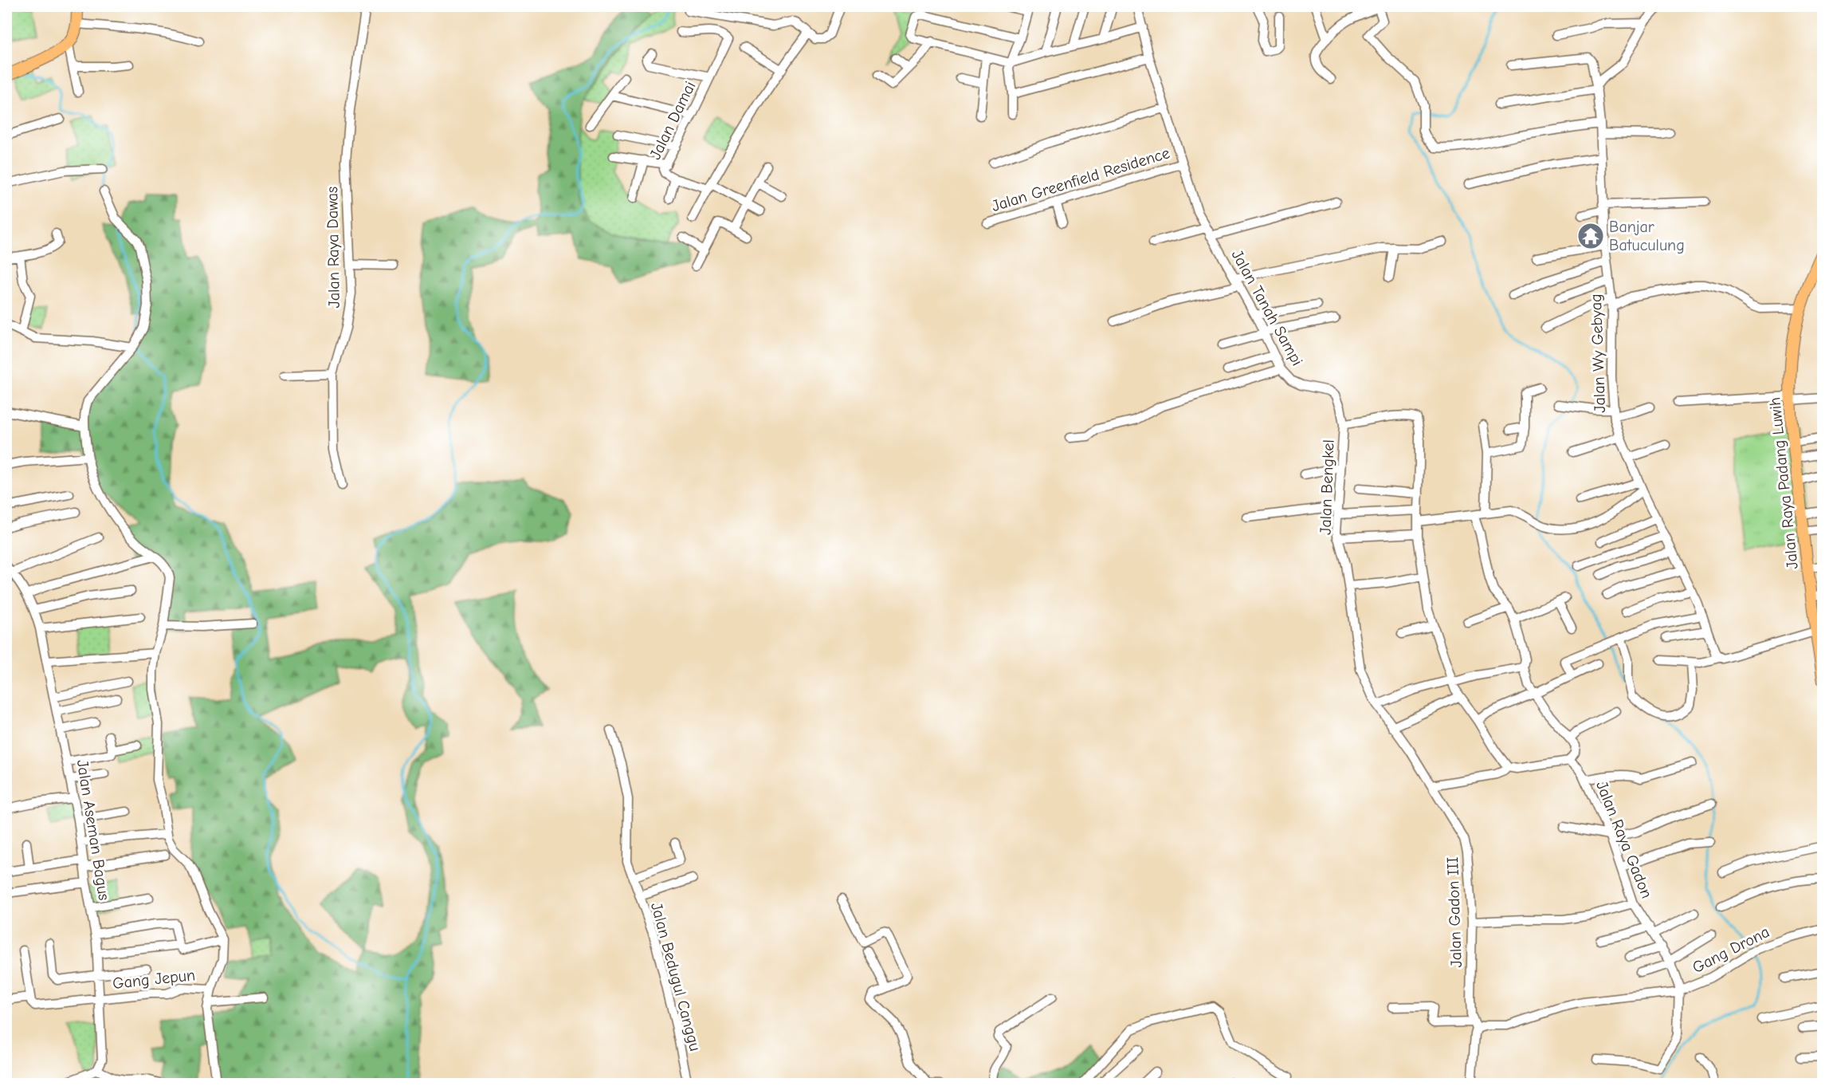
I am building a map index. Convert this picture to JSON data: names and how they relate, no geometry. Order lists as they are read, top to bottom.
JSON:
{
  "streets": {
    "main road": ["Jalan Raya Padang Luwih"],
    "street": [
      "Jalan Damai",
      "Jalan Greenfield Residence",
      "Jalan Raya Dawas",
      "Jalan Tanah Sampi",
      "Jalan Wy Gebyag",
      "Jalan Bengkel",
      "Jalan Aseman Bagus",
      "Jalan Raya Gadon",
      "Jalan Gadon III",
      "Gang Drona",
      "Jalan Bedugul Canggu",
      "Gang Jepun"
    ]
  },
  "crossings": [
    ["Jalan Greenfield Residence", "Jalan Tanah Sampi"],
    ["Jalan Tanah Sampi", "Jalan Bengkel"],
    ["Jalan Bengkel", "Jalan Gadon III"],
    ["Jalan Aseman Bagus", "Gang Jepun"],
    ["Jalan Raya Gadon", "Gang Drona"]
  ],
  "places": {
    "temple": ["Banjar Batuculung"]
  }
}
